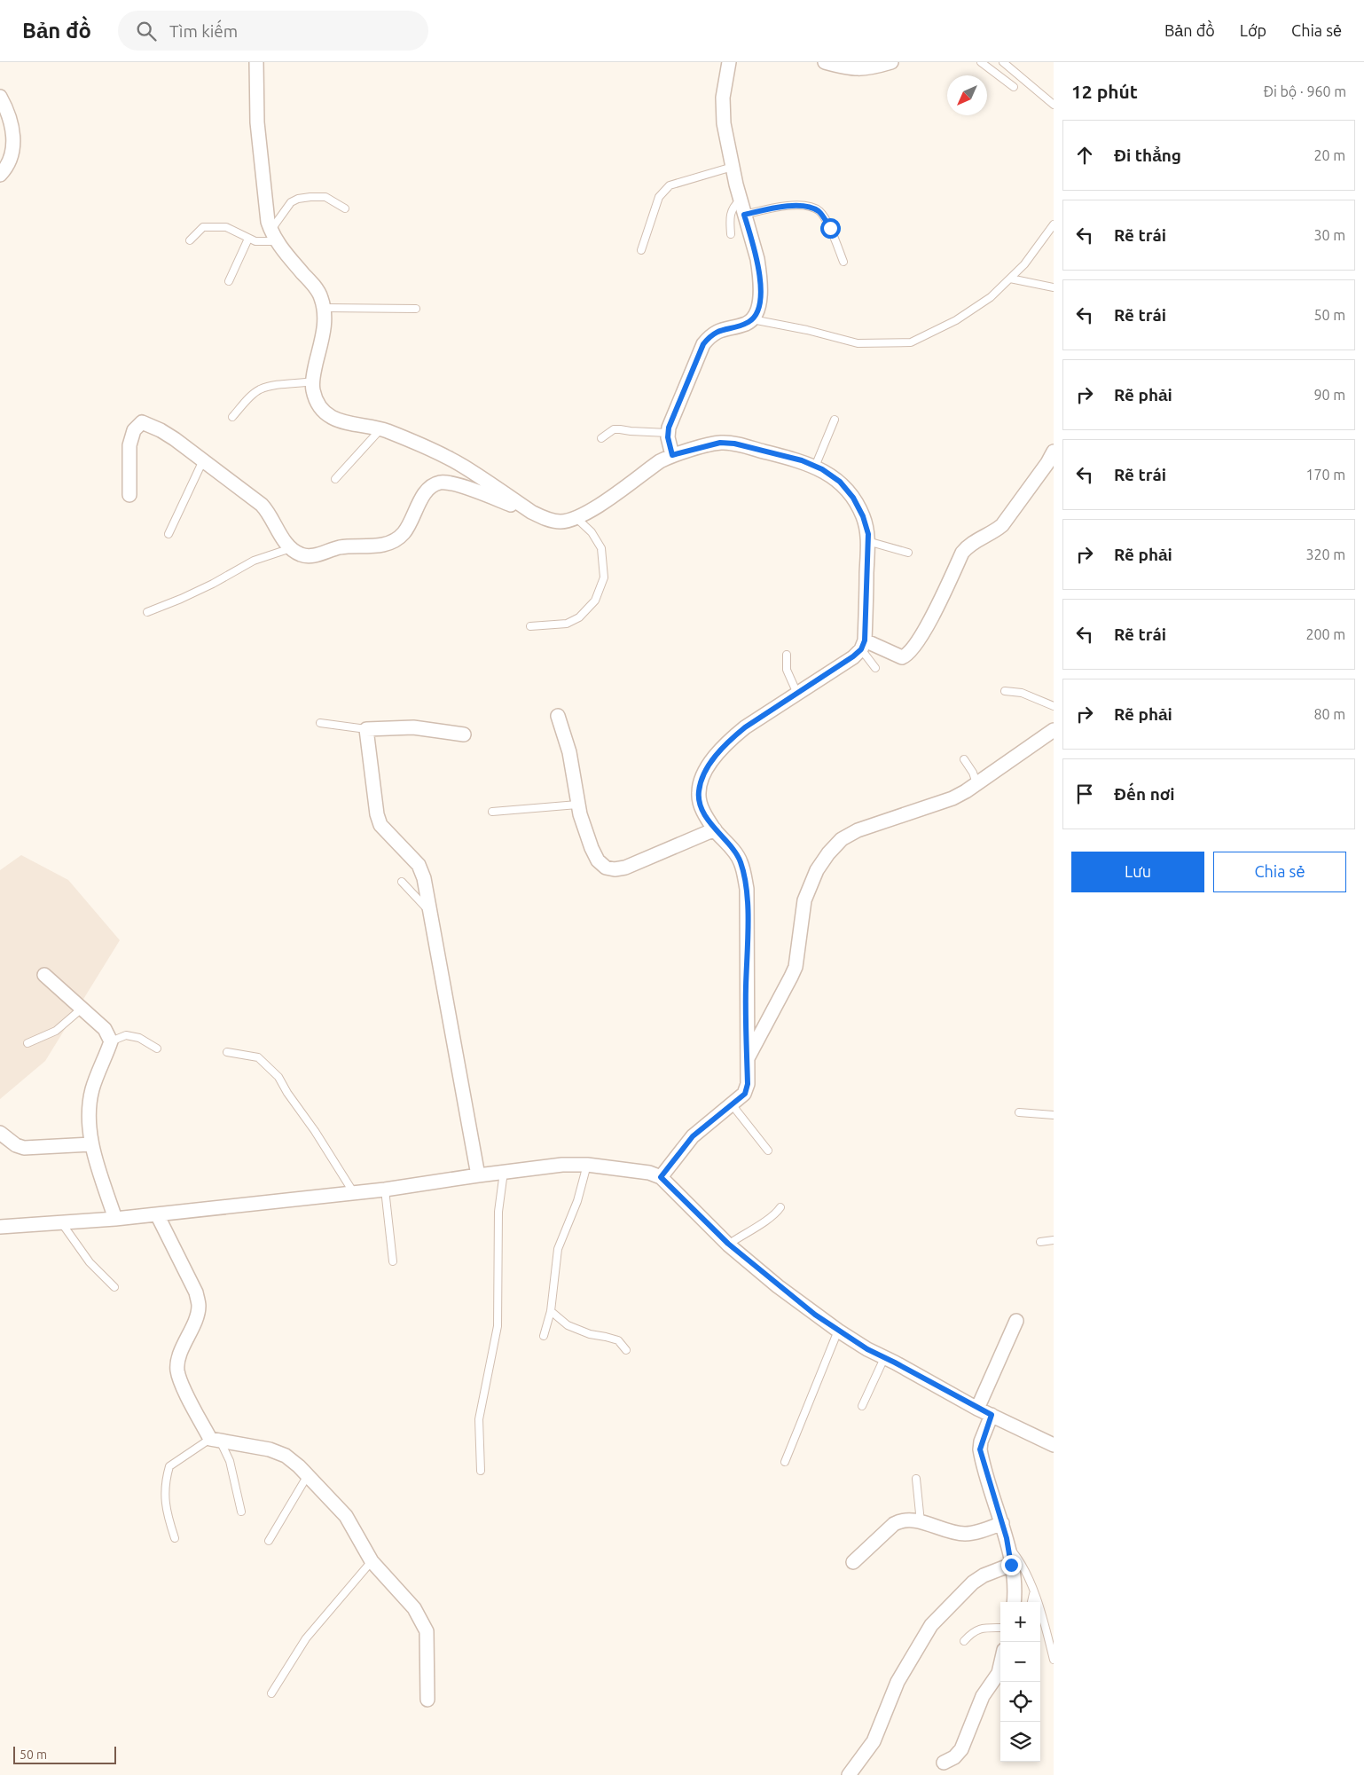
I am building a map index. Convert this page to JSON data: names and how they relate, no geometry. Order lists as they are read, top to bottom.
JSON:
{
  "scale_bar": "50 m",
  "north": "bottom left",
  "page": {
    "header": "Bản đồ",
    "search": "Tìm kiếm",
    "nav": ["Bản đồ", "Lớp", "Chia sẻ"],
    "heading": ["12 phút", "Đi bộ · 960 m"],
    "list": [
      ["Đi thẳng", "20 m"],
      ["Rẽ trái", "30 m"],
      ["Rẽ trái", "50 m"],
      ["Rẽ phải", "90 m"],
      ["Rẽ trái", "170 m"],
      ["Rẽ phải", "320 m"],
      ["Rẽ trái", "200 m"],
      ["Rẽ phải", "80 m"],
      "Đến nơi"
    ],
    "buttons": ["Lưu", "Chia sẻ"],
    "map_buttons": ["+", "−"],
    "scale": "50 m"
  }
}
